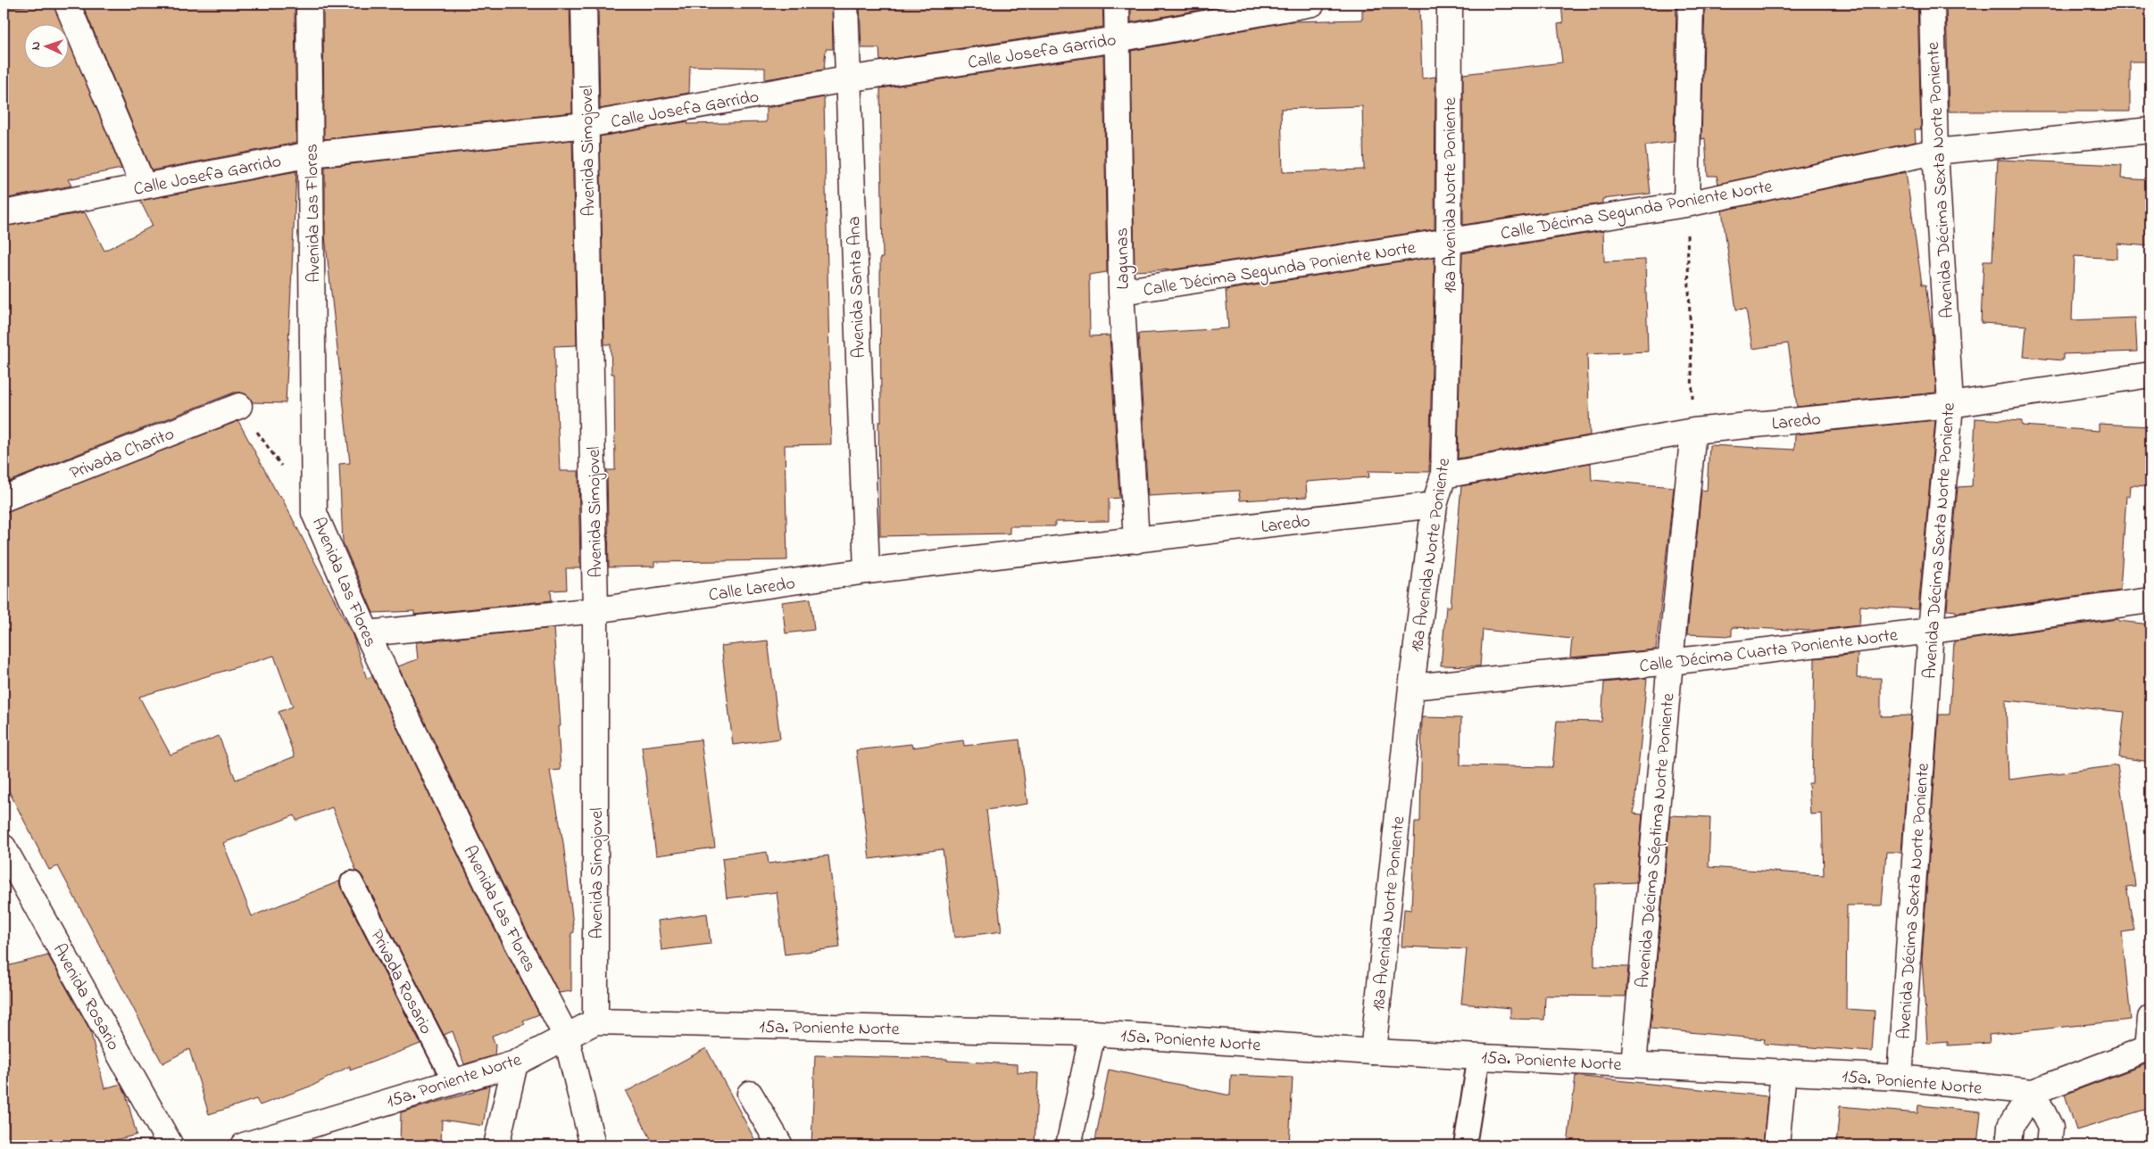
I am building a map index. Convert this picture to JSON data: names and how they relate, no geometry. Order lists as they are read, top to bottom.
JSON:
{
  "streets": {
    "street": [
      "Calle Josefa Garrido",
      "Avenida Simojovel",
      "Avenida Décima Sexta Norte Poniente",
      "18a Avenida Norte Poniente",
      "Calle Décima Segunda Poniente Norte",
      "Avenida Las Flores",
      "Lagunas",
      "Avenida Santa Ana",
      "Laredo",
      "Privada Charito",
      "Calle Laredo",
      "Calle Décima Cuarta Poniente Norte",
      "Avenida Décima Séptima Norte Poniente",
      "Avenida Rosario",
      "15a. Poniente Norte"
    ],
    "lane": ["Privada Rosario"]
  },
  "crossings": [
    ["Calle Josefa Garrido", "Avenida Simojovel"],
    ["Calle Josefa Garrido", "Avenida Las Flores"],
    ["Calle Josefa Garrido", "Lagunas"],
    ["Calle Josefa Garrido", "Avenida Santa Ana"],
    ["Avenida Simojovel", "Calle Laredo"],
    ["Avenida Simojovel", "15a. Poniente Norte"],
    ["Avenida Décima Sexta Norte Poniente", "Calle Décima Segunda Poniente Norte"],
    ["Avenida Décima Sexta Norte Poniente", "Laredo"],
    ["Avenida Décima Sexta Norte Poniente", "Calle Décima Cuarta Poniente Norte"],
    ["Avenida Décima Sexta Norte Poniente", "15a. Poniente Norte"],
    ["18a Avenida Norte Poniente", "Calle Décima Segunda Poniente Norte"],
    ["18a Avenida Norte Poniente", "Laredo"],
    ["18a Avenida Norte Poniente", "Calle Décima Cuarta Poniente Norte"],
    ["18a Avenida Norte Poniente", "15a. Poniente Norte"],
    ["Calle Décima Segunda Poniente Norte", "Lagunas"],
    ["Avenida Las Flores", "Calle Laredo"],
    ["Avenida Las Flores", "15a. Poniente Norte"],
    ["Lagunas", "Laredo"],
    ["Lagunas", "Calle Laredo"],
    ["Avenida Santa Ana", "Calle Laredo"],
    ["Laredo", "Calle Laredo"],
    ["Laredo", "Avenida Décima Séptima Norte Poniente"],
    ["Calle Décima Cuarta Poniente Norte", "Avenida Décima Séptima Norte Poniente"],
    ["Avenida Décima Séptima Norte Poniente", "15a. Poniente Norte"],
    ["Privada Rosario", "15a. Poniente Norte"]
  ],
  "north": "left"
}
